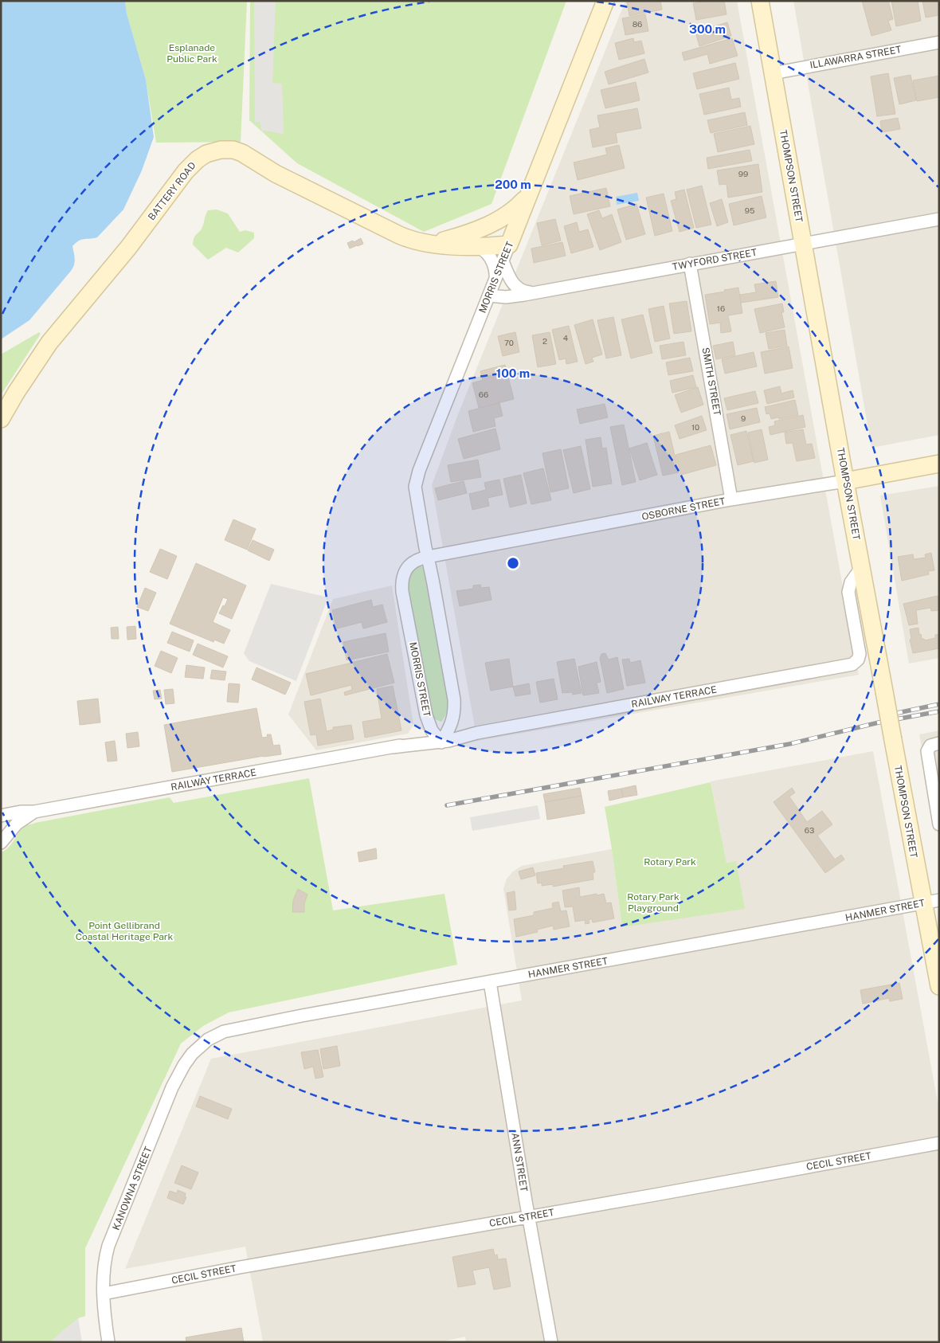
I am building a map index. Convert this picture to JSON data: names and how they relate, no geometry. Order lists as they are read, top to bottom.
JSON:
{
  "streets": {
    "street": [
      "ILLAWARRA STREET",
      "THOMPSON STREET",
      "BATTERY ROAD",
      "TWYFORD STREET",
      "MORRIS STREET",
      "SMITH STREET",
      "OSBORNE STREET",
      "RAILWAY TERRACE",
      "HANMER STREET",
      "CECIL STREET",
      "ANN STREET",
      "KANOWNA STREET"
    ]
  },
  "crossings": [
    ["ILLAWARRA STREET", "THOMPSON STREET"],
    ["THOMPSON STREET", "TWYFORD STREET"],
    ["THOMPSON STREET", "OSBORNE STREET"],
    ["THOMPSON STREET", "RAILWAY TERRACE"],
    ["THOMPSON STREET", "HANMER STREET"],
    ["BATTERY ROAD", "MORRIS STREET"],
    ["TWYFORD STREET", "MORRIS STREET"],
    ["TWYFORD STREET", "SMITH STREET"],
    ["MORRIS STREET", "OSBORNE STREET"],
    ["MORRIS STREET", "RAILWAY TERRACE"],
    ["SMITH STREET", "OSBORNE STREET"],
    ["HANMER STREET", "ANN STREET"],
    ["HANMER STREET", "KANOWNA STREET"],
    ["CECIL STREET", "ANN STREET"],
    ["CECIL STREET", "KANOWNA STREET"]
  ],
  "parks": [
    "Esplanade Public Park",
    "Rotary Park",
    "Rotary Park Playground",
    "Point Gellibrand Coastal Heritage Park"
  ],
  "house_numbers": [
    "86",
    "99",
    "95",
    "16",
    "4",
    "2",
    "70",
    "66",
    "9",
    "10",
    "63"
  ],
  "rings": ["300 m", "200 m", "100 m"]
}
